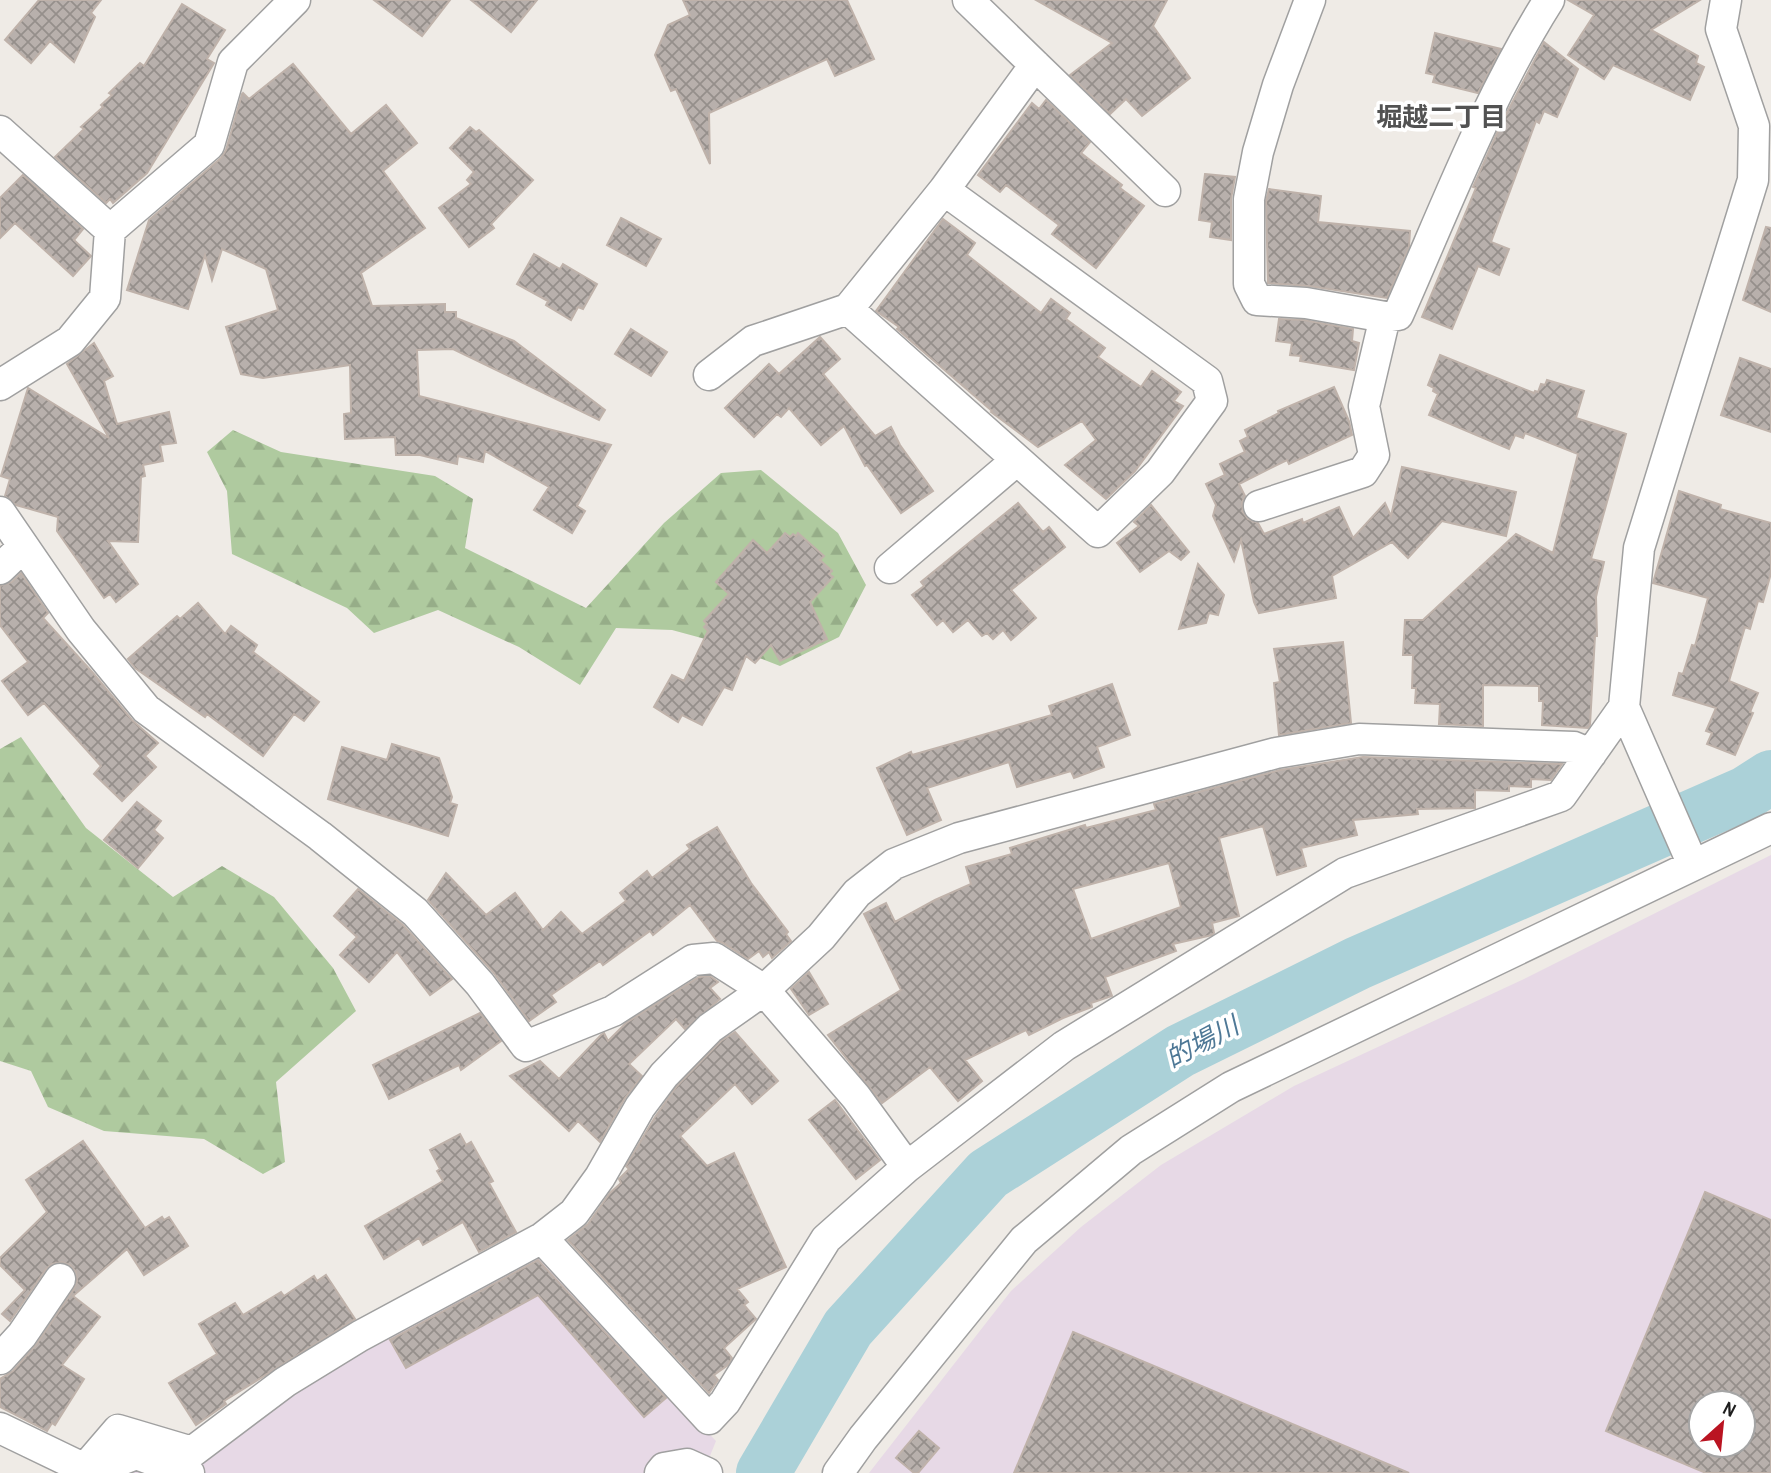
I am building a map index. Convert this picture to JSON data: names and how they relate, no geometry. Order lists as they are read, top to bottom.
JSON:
{
  "districts": ["堀越二丁目"],
  "water": ["的場川"],
  "north": "top right"
}
